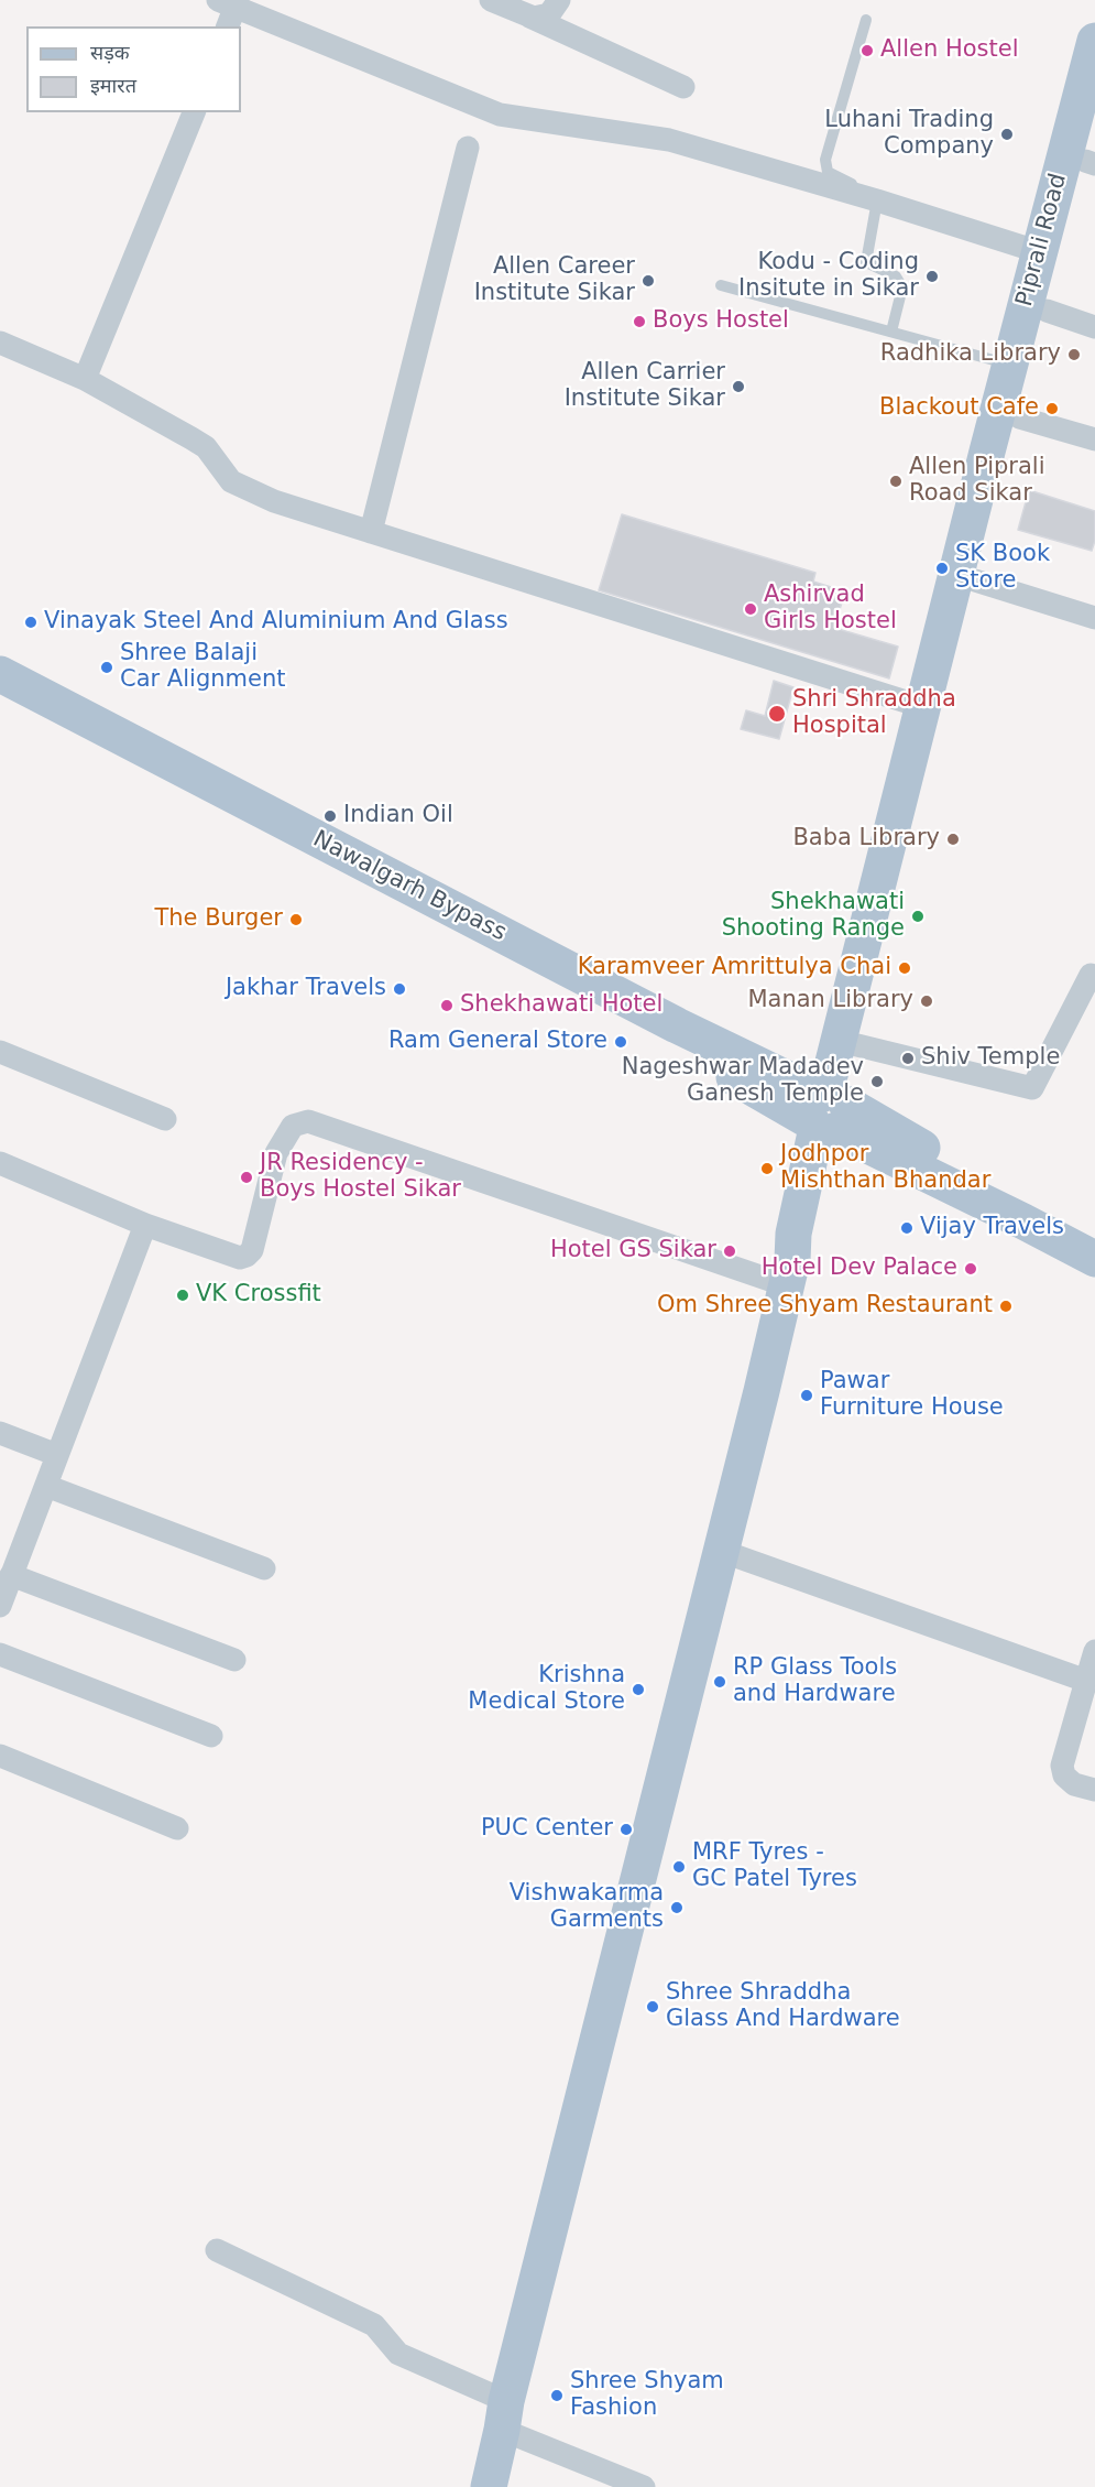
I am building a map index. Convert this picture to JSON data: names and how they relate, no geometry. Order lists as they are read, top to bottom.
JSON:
{
  "streets": {
    "main road": ["Piprali Road", "Nawalgarh Bypass"]
  },
  "crossings": [
    ["Piprali Road", "Nawalgarh Bypass"]
  ],
  "places": [
    "Allen Hostel",
    "Luhani Trading Company",
    "Kodu - Coding Insitute in Sikar",
    "Allen Career Institute Sikar",
    "Boys Hostel",
    "Radhika Library",
    "Allen Carrier Institute Sikar",
    "Blackout Cafe",
    "Allen Piprali Road Sikar",
    "SK Book Store",
    "Ashirvad Girls Hostel",
    "Vinayak Steel And Aluminium And Glass",
    "Shree Balaji Car Alignment",
    "Shri Shraddha Hospital",
    "Indian Oil",
    "Baba Library",
    "Shekhawati Shooting Range",
    "The Burger",
    "Karamveer Amrittulya Chai",
    "Jakhar Travels",
    "Manan Library",
    "Shekhawati Hotel",
    "Ram General Store",
    "Shiv Temple",
    "Nageshwar Madadev Ganesh Temple",
    "Jodhpor Mishthan Bhandar",
    "JR Residency - Boys Hostel Sikar",
    "Vijay Travels",
    "Hotel GS Sikar",
    "Hotel Dev Palace",
    "VK Crossfit",
    "Om Shree Shyam Restaurant",
    "Pawar Furniture House",
    "RP Glass Tools and Hardware",
    "Krishna Medical Store",
    "PUC Center",
    "MRF Tyres - GC Patel Tyres",
    "Vishwakarma Garments",
    "Shree Shraddha Glass And Hardware",
    "Shree Shyam Fashion"
  ],
  "legend": ["सड़क", "इमारत"]
}
